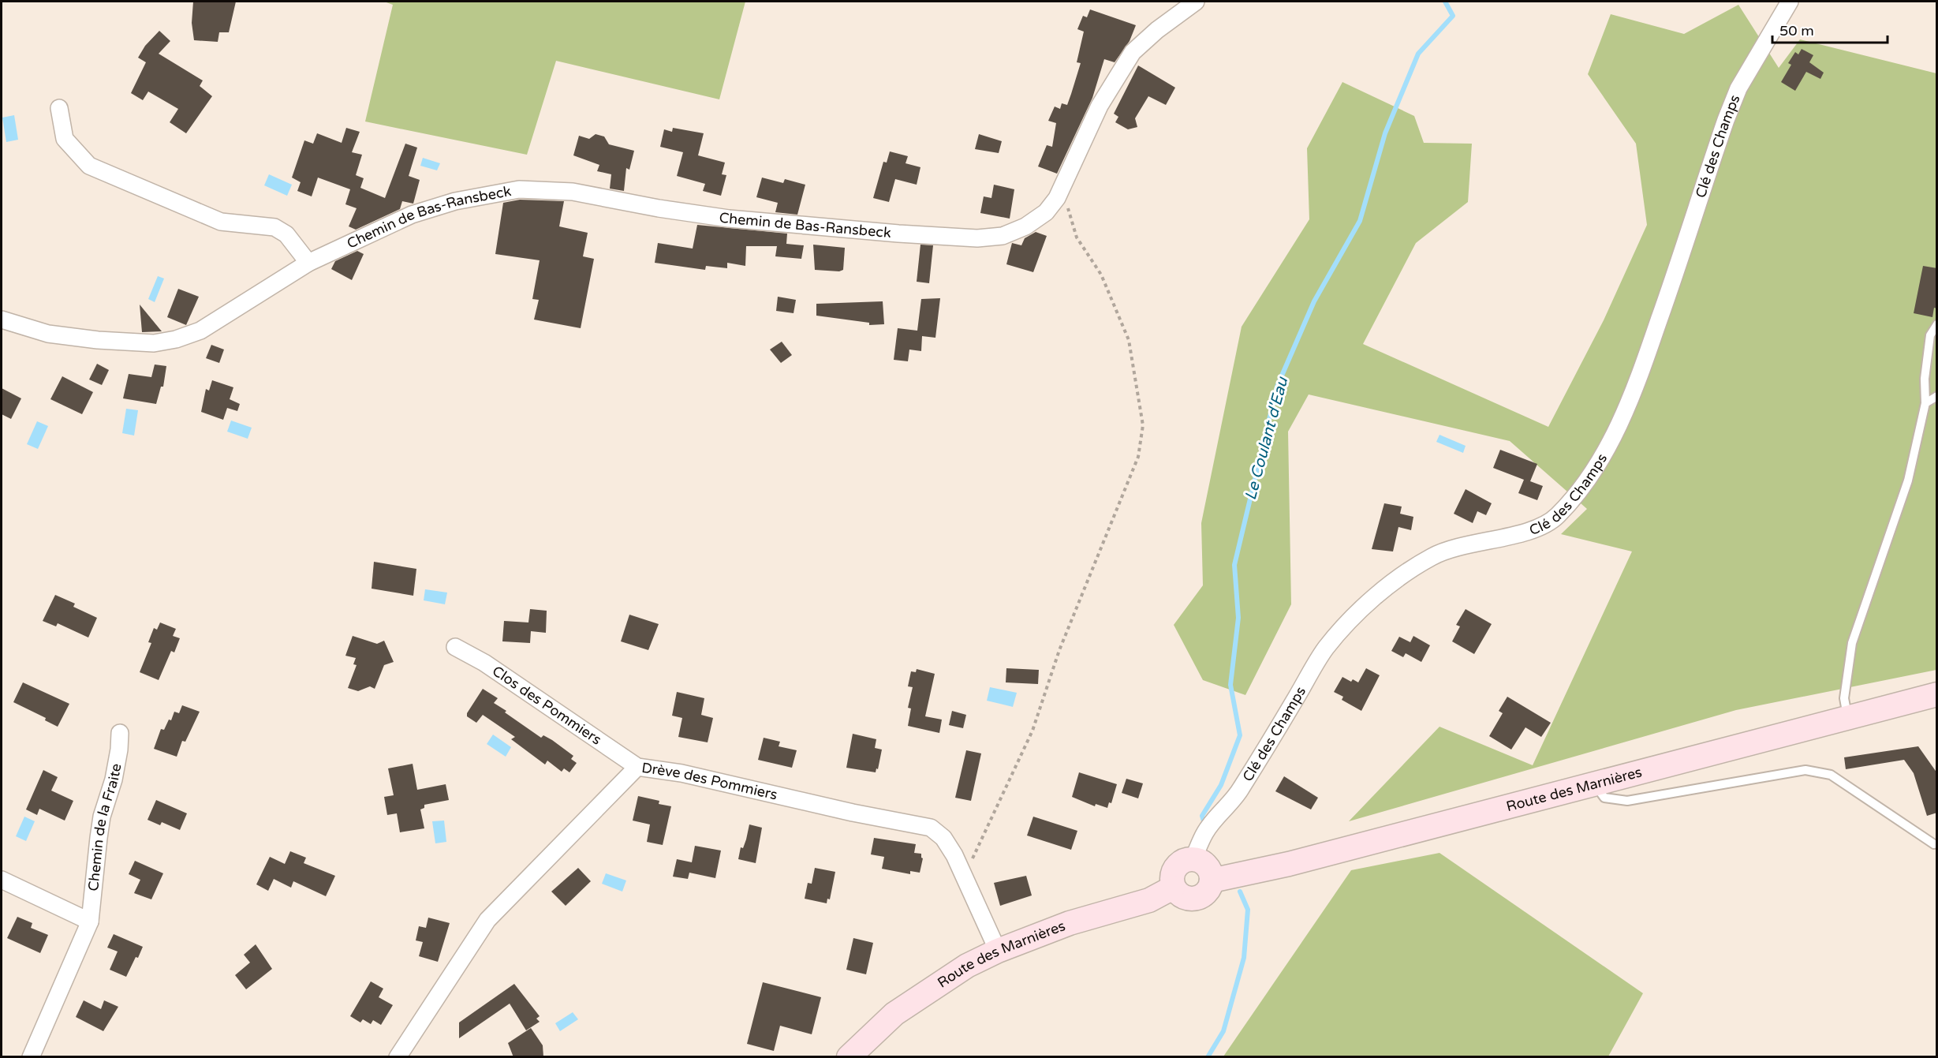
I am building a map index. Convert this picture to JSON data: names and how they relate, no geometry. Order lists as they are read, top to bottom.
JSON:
{
  "streets": {
    "street": [
      "Clé des Champs",
      "Chemin de Bas-Ransbeck",
      "Clos des Pommiers",
      "Drève des Pommiers",
      "Route des Marnières",
      "Chemin de la Fraite"
    ]
  },
  "crossings": [
    ["Clé des Champs", "Route des Marnières"],
    ["Clos des Pommiers", "Drève des Pommiers"],
    ["Drève des Pommiers", "Route des Marnières"]
  ],
  "water": ["Le Coulant d'Eau"],
  "scale_bar": "50 m"
}
